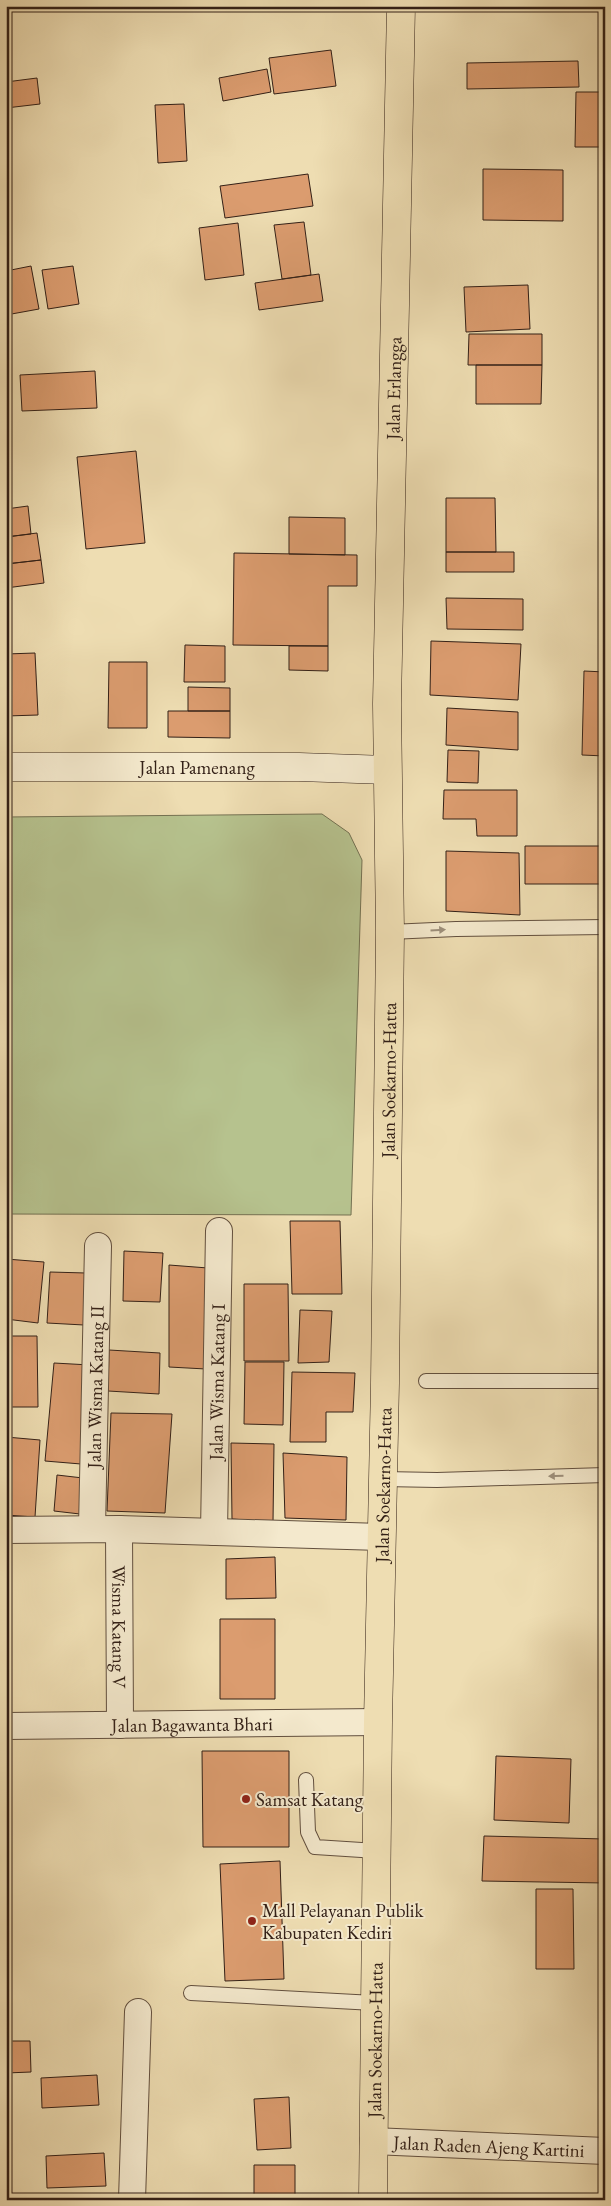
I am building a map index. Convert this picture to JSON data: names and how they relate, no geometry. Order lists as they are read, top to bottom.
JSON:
{
  "streets": {
    "main road": ["Jalan Erlangga", "Jalan Pamenang", "Jalan Soekarno-Hatta"],
    "street": [
      "Jalan Wisma Katang I",
      "Jalan Wisma Katang II",
      "Wisma Katang V",
      "Jalan Bagawanta Bhari",
      "Jalan Raden Ajeng Kartini"
    ]
  },
  "crossings": [
    ["Jalan Erlangga", "Jalan Pamenang"],
    ["Jalan Erlangga", "Jalan Soekarno-Hatta"],
    ["Jalan Pamenang", "Jalan Soekarno-Hatta"],
    ["Jalan Soekarno-Hatta", "Jalan Bagawanta Bhari"],
    ["Jalan Soekarno-Hatta", "Jalan Raden Ajeng Kartini"],
    ["Wisma Katang V", "Jalan Bagawanta Bhari"]
  ],
  "places": ["Samsat Katang", "Mall Pelayanan Publik Kabupaten Kediri"]
}
